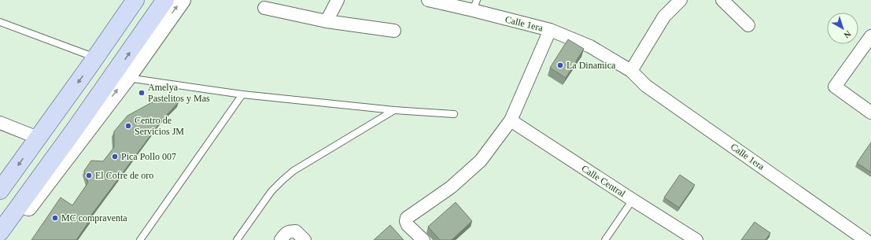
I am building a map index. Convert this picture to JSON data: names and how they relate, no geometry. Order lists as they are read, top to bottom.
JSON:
{
  "streets": {
    "street": ["Calle 1era", "Calle Central"]
  },
  "places": [
    "La Dinamica",
    "Amelya Pastelitos y Mas",
    "Centro de Servicios JM",
    "Pica Pollo 007",
    "El Cofre de oro",
    "MC compraventa"
  ],
  "north": "bottom right"
}
